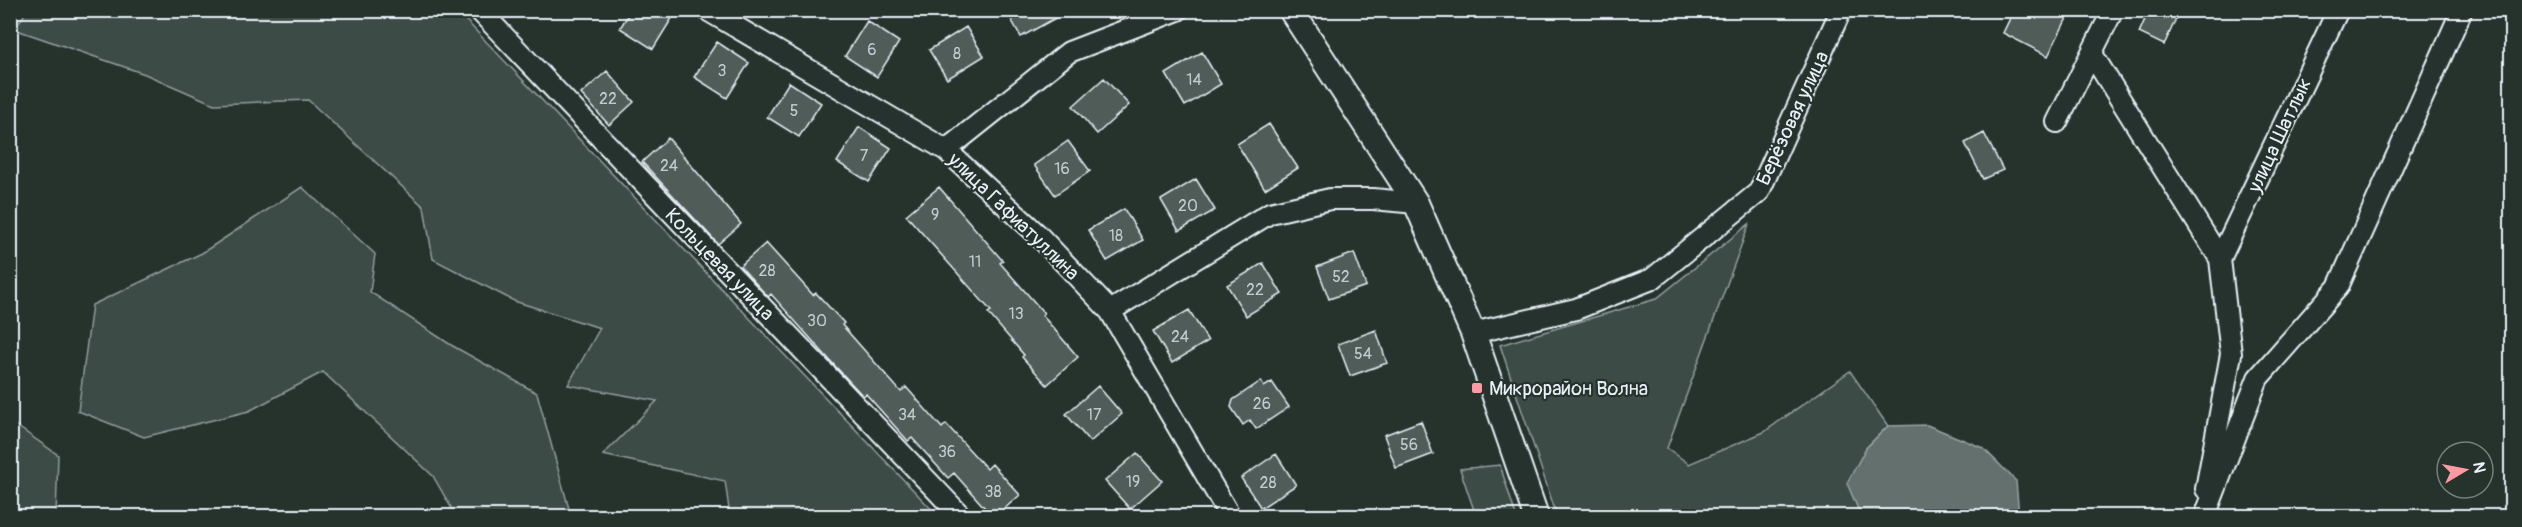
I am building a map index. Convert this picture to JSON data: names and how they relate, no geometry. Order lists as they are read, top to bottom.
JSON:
{
  "streets": {
    "street": [
      "Берёзовая улица",
      "улица Шатлык",
      "улица Гафиатуллина",
      "Кольцевая улица"
    ]
  },
  "places": {
    "transit": ["Микрорайон Волна"]
  },
  "house_numbers": [
    "6",
    "8",
    "3",
    "14",
    "22",
    "5",
    "7",
    "24",
    "16",
    "20",
    "9",
    "18",
    "11",
    "28",
    "52",
    "22",
    "13",
    "30",
    "24",
    "54",
    "26",
    "34",
    "17",
    "56",
    "36",
    "19",
    "28",
    "38"
  ],
  "north": "right"
}
